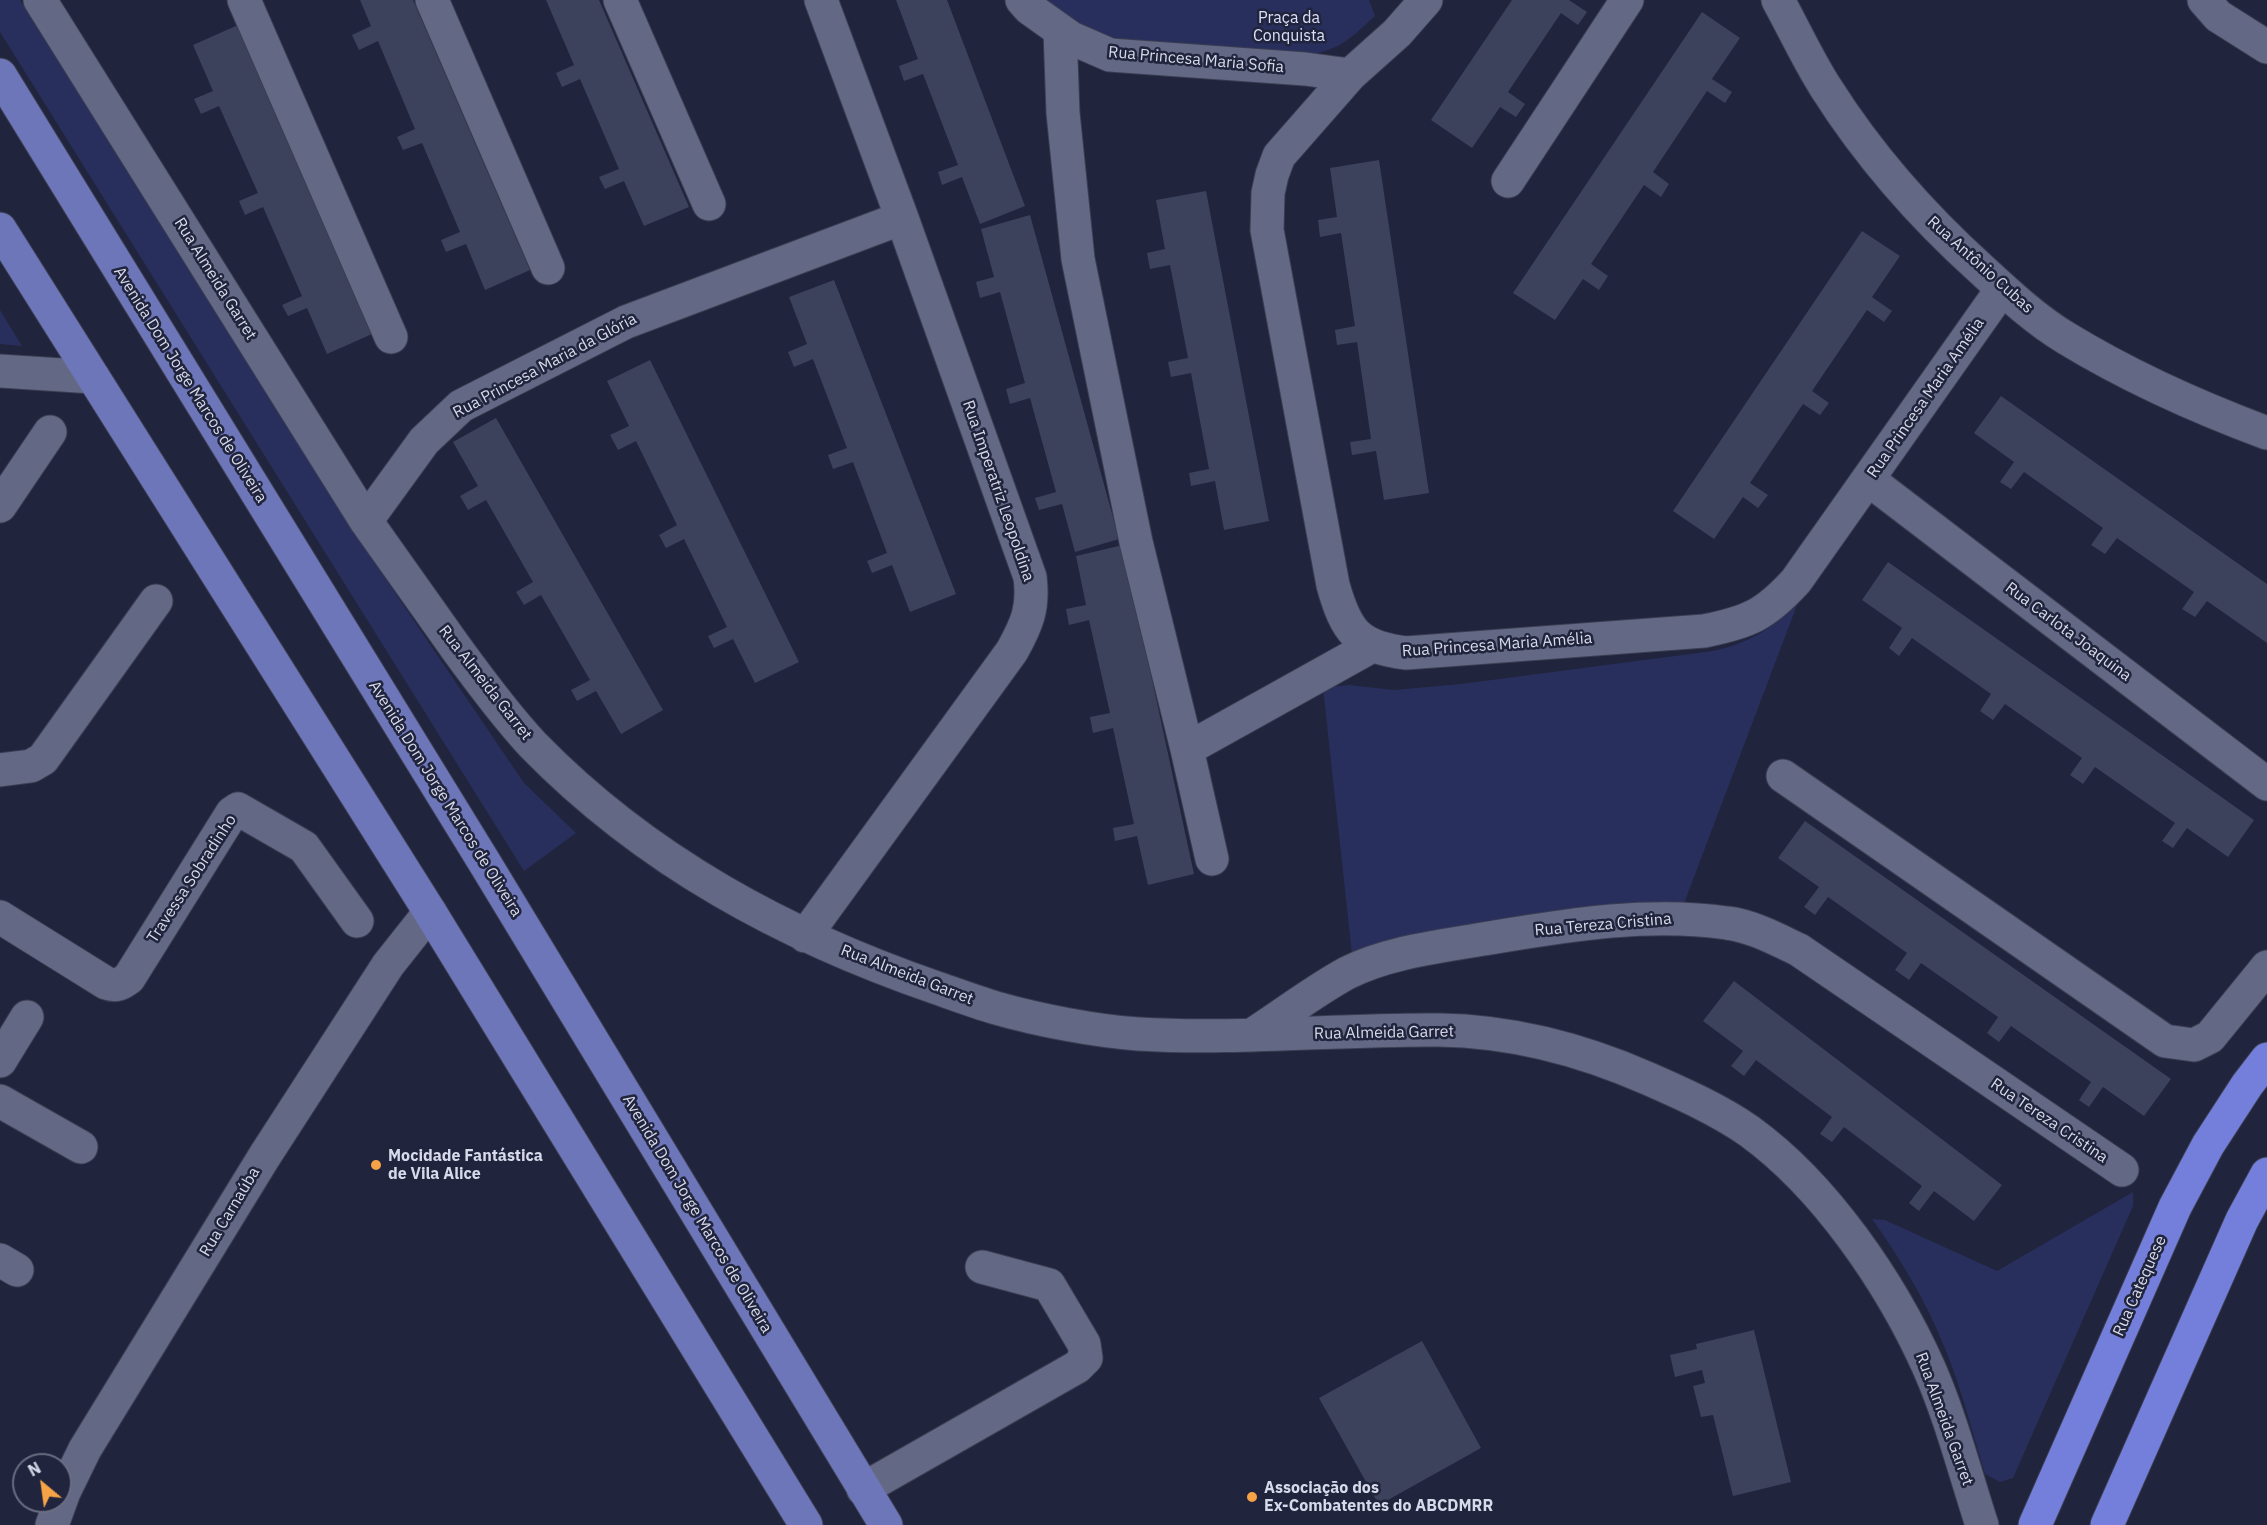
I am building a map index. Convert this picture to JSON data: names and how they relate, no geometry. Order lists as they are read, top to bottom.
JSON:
{
  "streets": {
    "highway": ["Rua Catequese"],
    "main road": ["Avenida Dom Jorge Marcos de Oliveira"],
    "street": [
      "Rua Princesa Maria Sofia",
      "Rua Antônio Cubas",
      "Rua Almeida Garret",
      "Rua Princesa Maria da Glória",
      "Rua Princesa Maria Amélia",
      "Rua Imperatriz Leopoldina",
      "Rua Carlota Joaquina",
      "Travessa Sobradinho",
      "Rua Tereza Cristina",
      "Rua Carnaúba"
    ]
  },
  "crossings": [
    ["Rua Princesa Maria Sofia", "Rua Princesa Maria Amélia"],
    ["Rua Antônio Cubas", "Rua Princesa Maria Amélia"],
    ["Rua Almeida Garret", "Rua Princesa Maria da Glória"],
    ["Rua Almeida Garret", "Rua Imperatriz Leopoldina"],
    ["Rua Almeida Garret", "Rua Tereza Cristina"],
    ["Rua Princesa Maria da Glória", "Rua Imperatriz Leopoldina"],
    ["Rua Princesa Maria Amélia", "Rua Carlota Joaquina"]
  ],
  "parks": ["Praça da Conquista"],
  "places": ["Mocidade Fantástica de Vila Alice", "Associação dos Ex-Combatentes do ABCDMRR"],
  "north": "top left"
}
